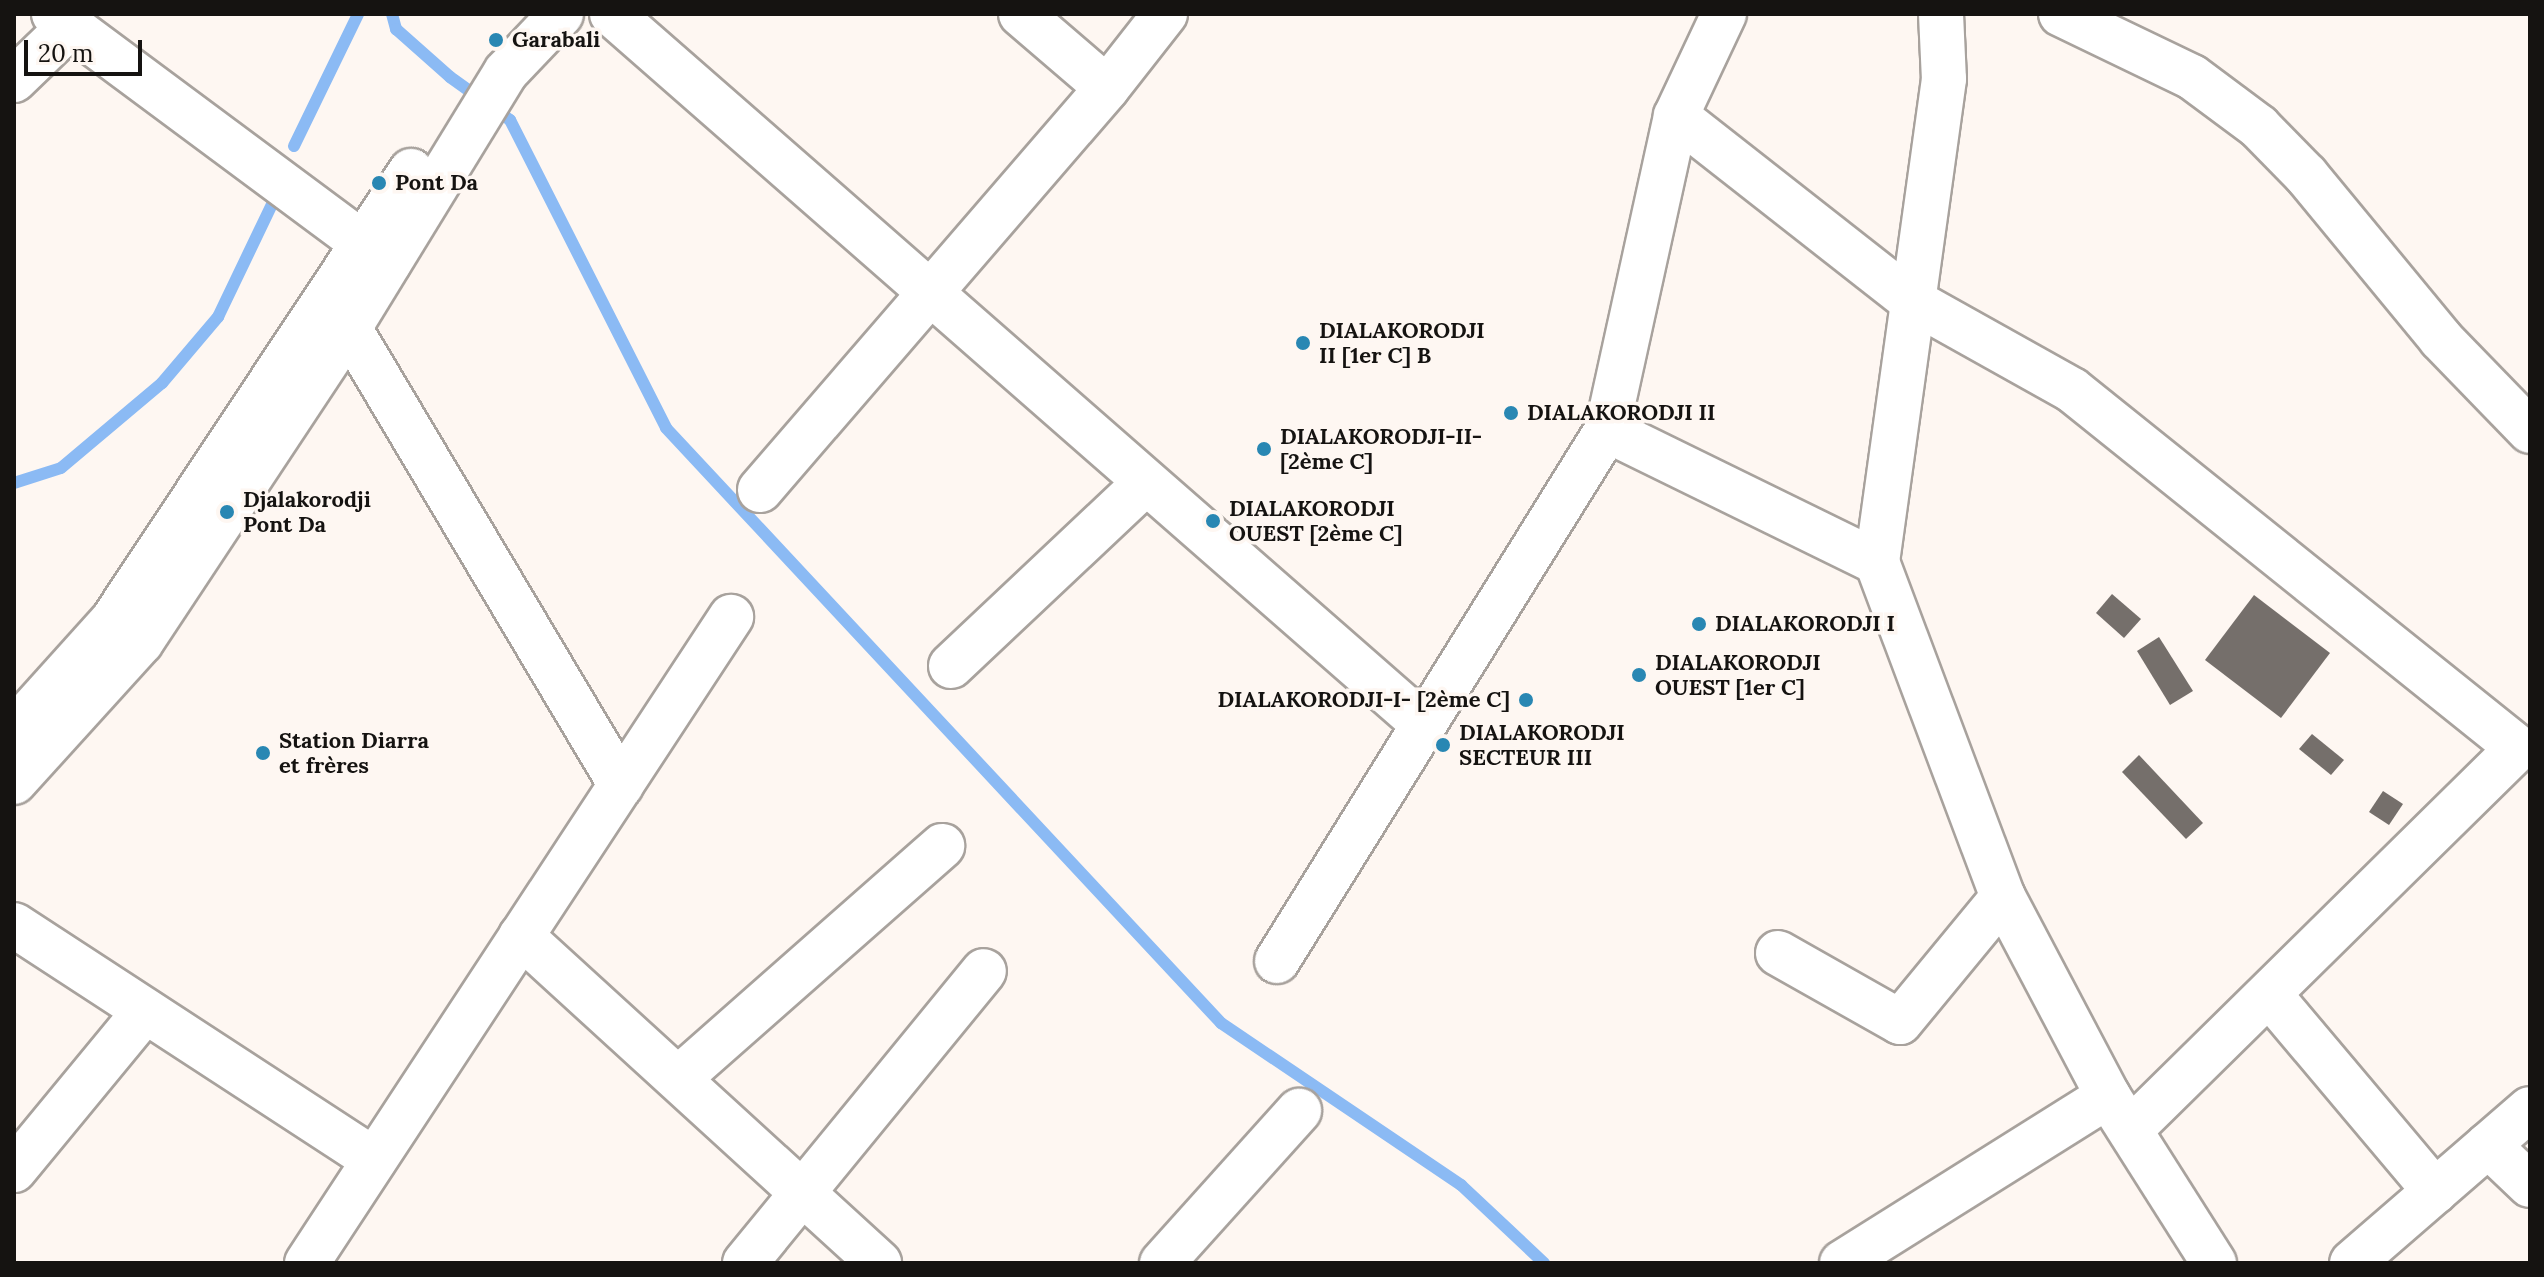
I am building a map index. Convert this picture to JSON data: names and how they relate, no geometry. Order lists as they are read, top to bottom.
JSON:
{
  "places": [
    "Garabali",
    "Pont Da",
    "DIALAKORODJI II [1er C] B",
    "DIALAKORODJI II",
    "DIALAKORODJI-II- [2ème C]",
    "Djalakorodji Pont Da",
    "DIALAKORODJI OUEST [2ème C]",
    "DIALAKORODJI I",
    "DIALAKORODJI OUEST [1er C]",
    "DIALAKORODJI-I- [2ème C]",
    "DIALAKORODJI SECTEUR III",
    "Station Diarra et frères"
  ],
  "scale_bar": "20 m"
}
